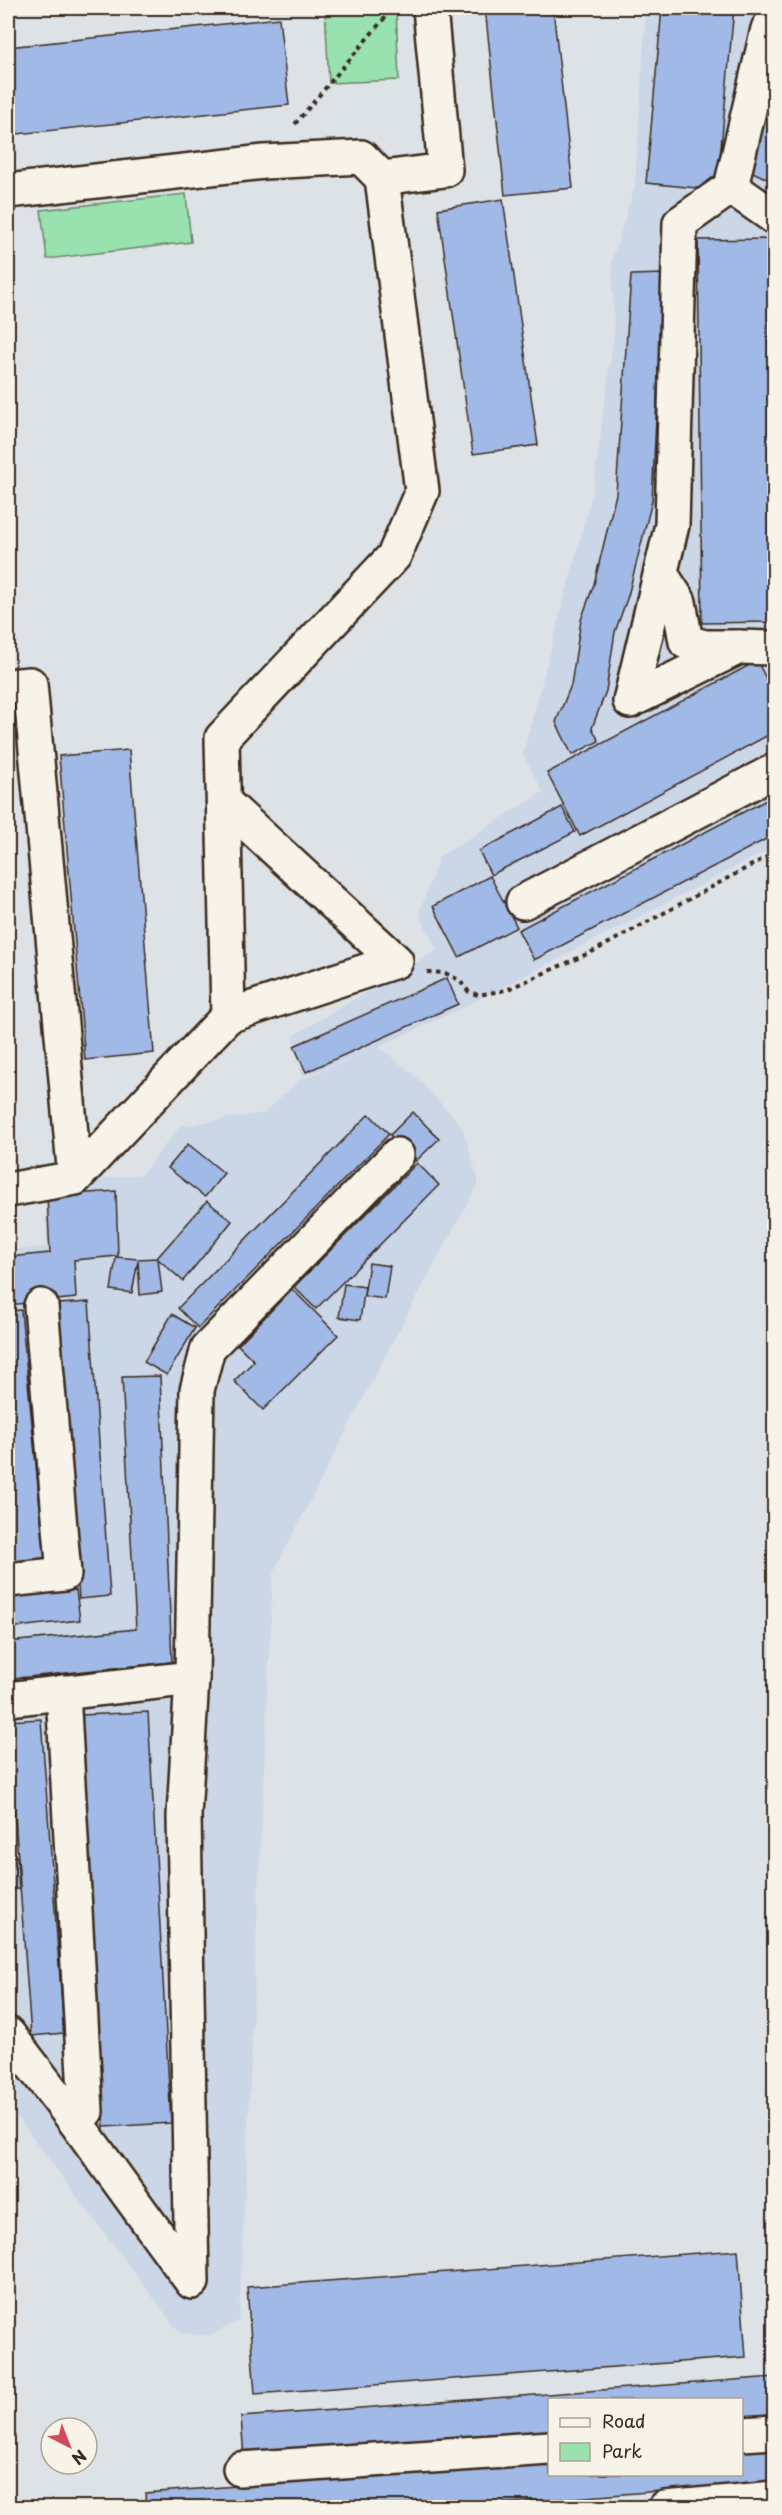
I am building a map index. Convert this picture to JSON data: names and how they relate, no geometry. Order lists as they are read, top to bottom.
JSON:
{
  "legend": ["Road", "Park"],
  "north": "bottom right"
}
